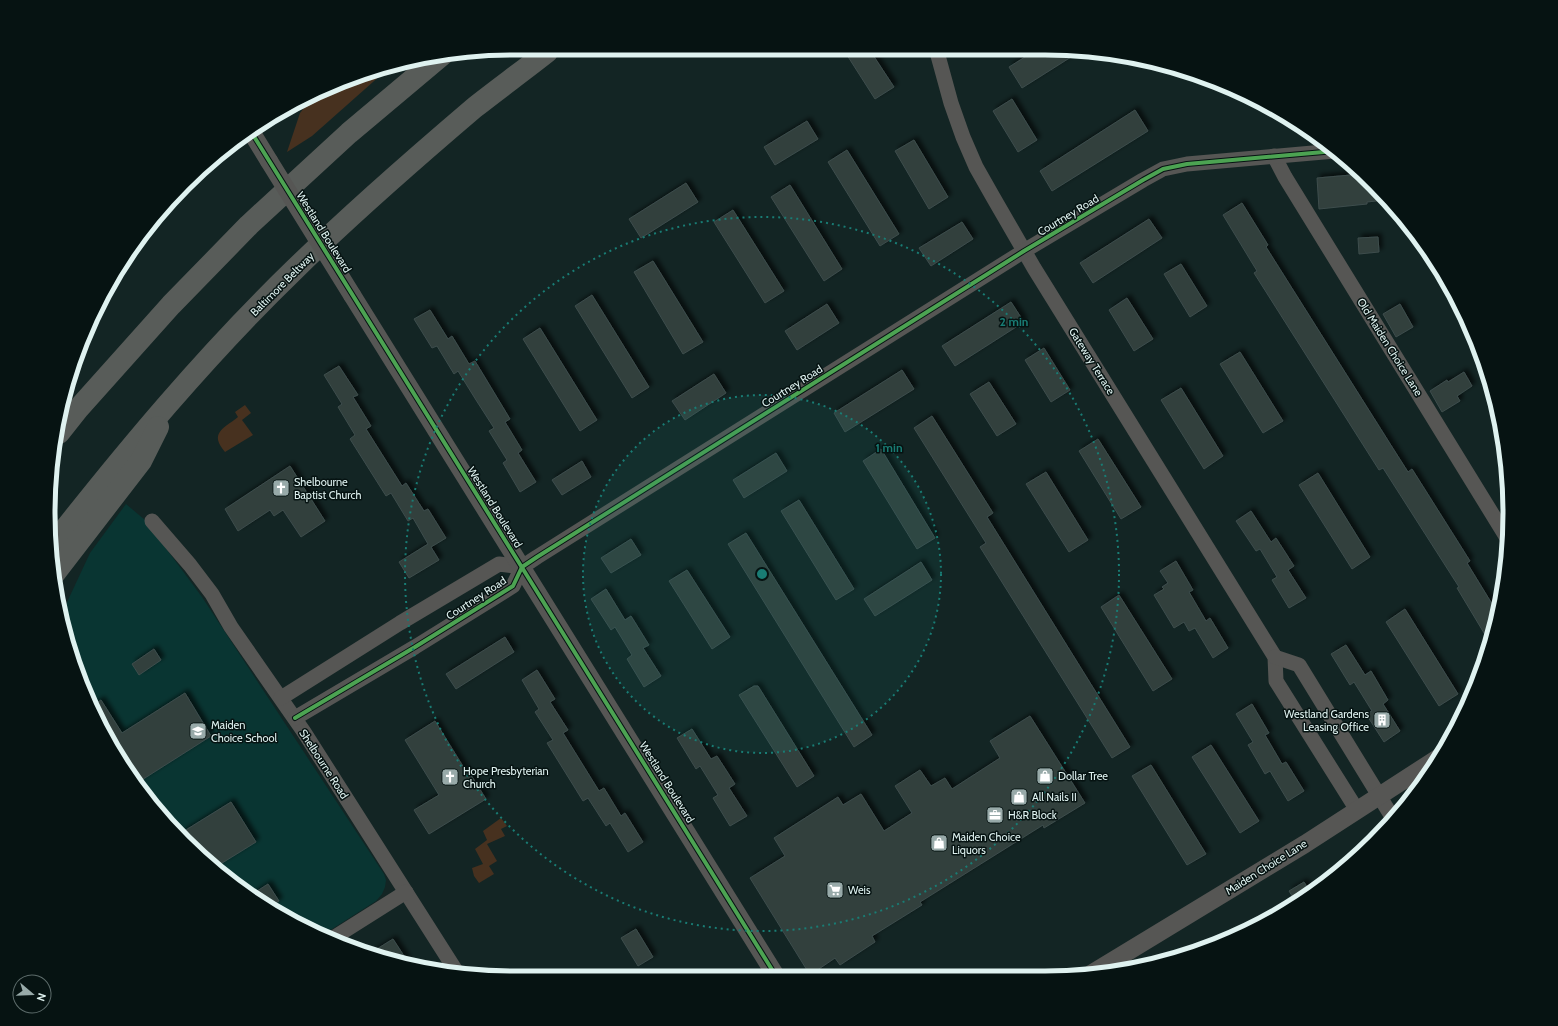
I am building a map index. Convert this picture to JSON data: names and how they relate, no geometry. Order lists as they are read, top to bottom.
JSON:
{
  "streets": {
    "highway": ["Baltimore Beltway"],
    "street": [
      "Courtney Road",
      "Westland Boulevard",
      "Old Maiden Choice Lane",
      "Gateway Terrace",
      "Shelbourne Road",
      "Maiden Choice Lane"
    ]
  },
  "crossings": [
    ["Courtney Road", "Westland Boulevard"],
    ["Courtney Road", "Old Maiden Choice Lane"],
    ["Courtney Road", "Gateway Terrace"],
    ["Courtney Road", "Shelbourne Road"],
    ["Gateway Terrace", "Maiden Choice Lane"]
  ],
  "places": {
    "church": ["Shelbourne Baptist Church", "Hope Presbyterian Church"],
    "building": ["Westland Gardens Leasing Office"],
    "school or university": ["Maiden Choice School"],
    "shop": ["Dollar Tree", "All Nails II", "Maiden Choice Liquors"],
    "office": ["H&R Block"],
    "supermarket": ["Weis"]
  },
  "north": "right",
  "rings": ["2 min", "1 min"]
}
